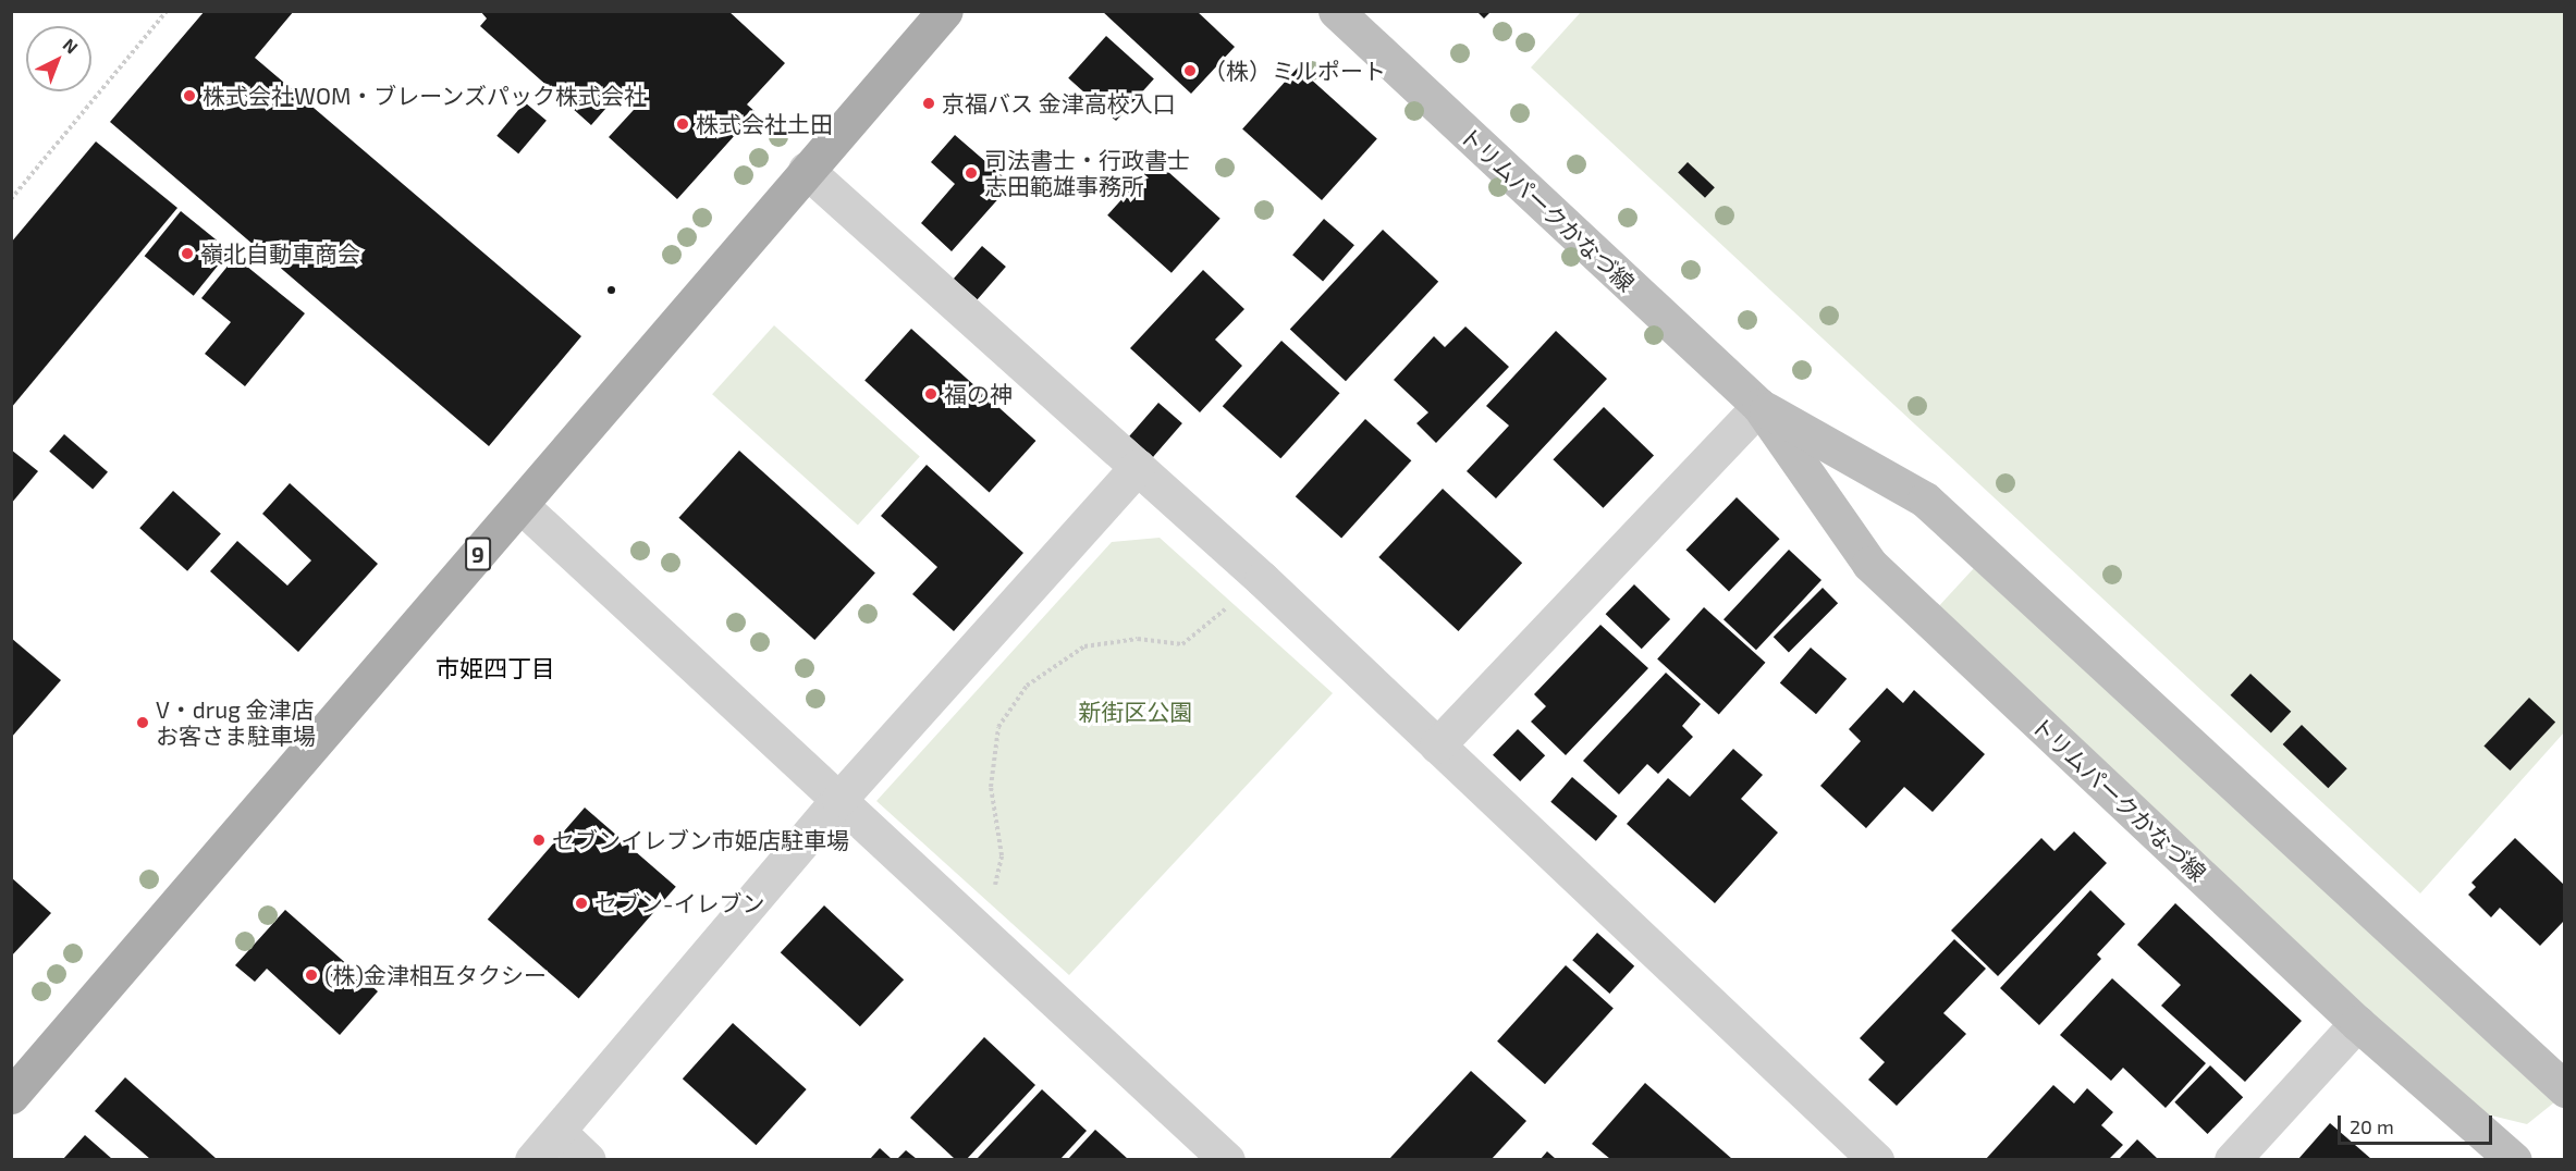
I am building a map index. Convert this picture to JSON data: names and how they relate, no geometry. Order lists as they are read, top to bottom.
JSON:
{
  "streets": {
    "main road": ["トリムパークかなづ線", "9"]
  },
  "districts": ["市姫四丁目"],
  "parks": ["新街区公園"],
  "places": [
    "（株）ミルポート",
    "株式会社WOM・ブレーンズパック株式会社",
    "京福バス 金津高校入口",
    "株式会社土田",
    "司法書士・行政書士 志田範雄事務所",
    "嶺北自動車商会",
    "福の神",
    "V・drug 金津店 お客さま駐車場",
    "セブンイレブン市姫店駐車場",
    "セブン-イレブン",
    "(株)金津相互タクシー"
  ],
  "scale_bar": "20 m",
  "north": "top right"
}
